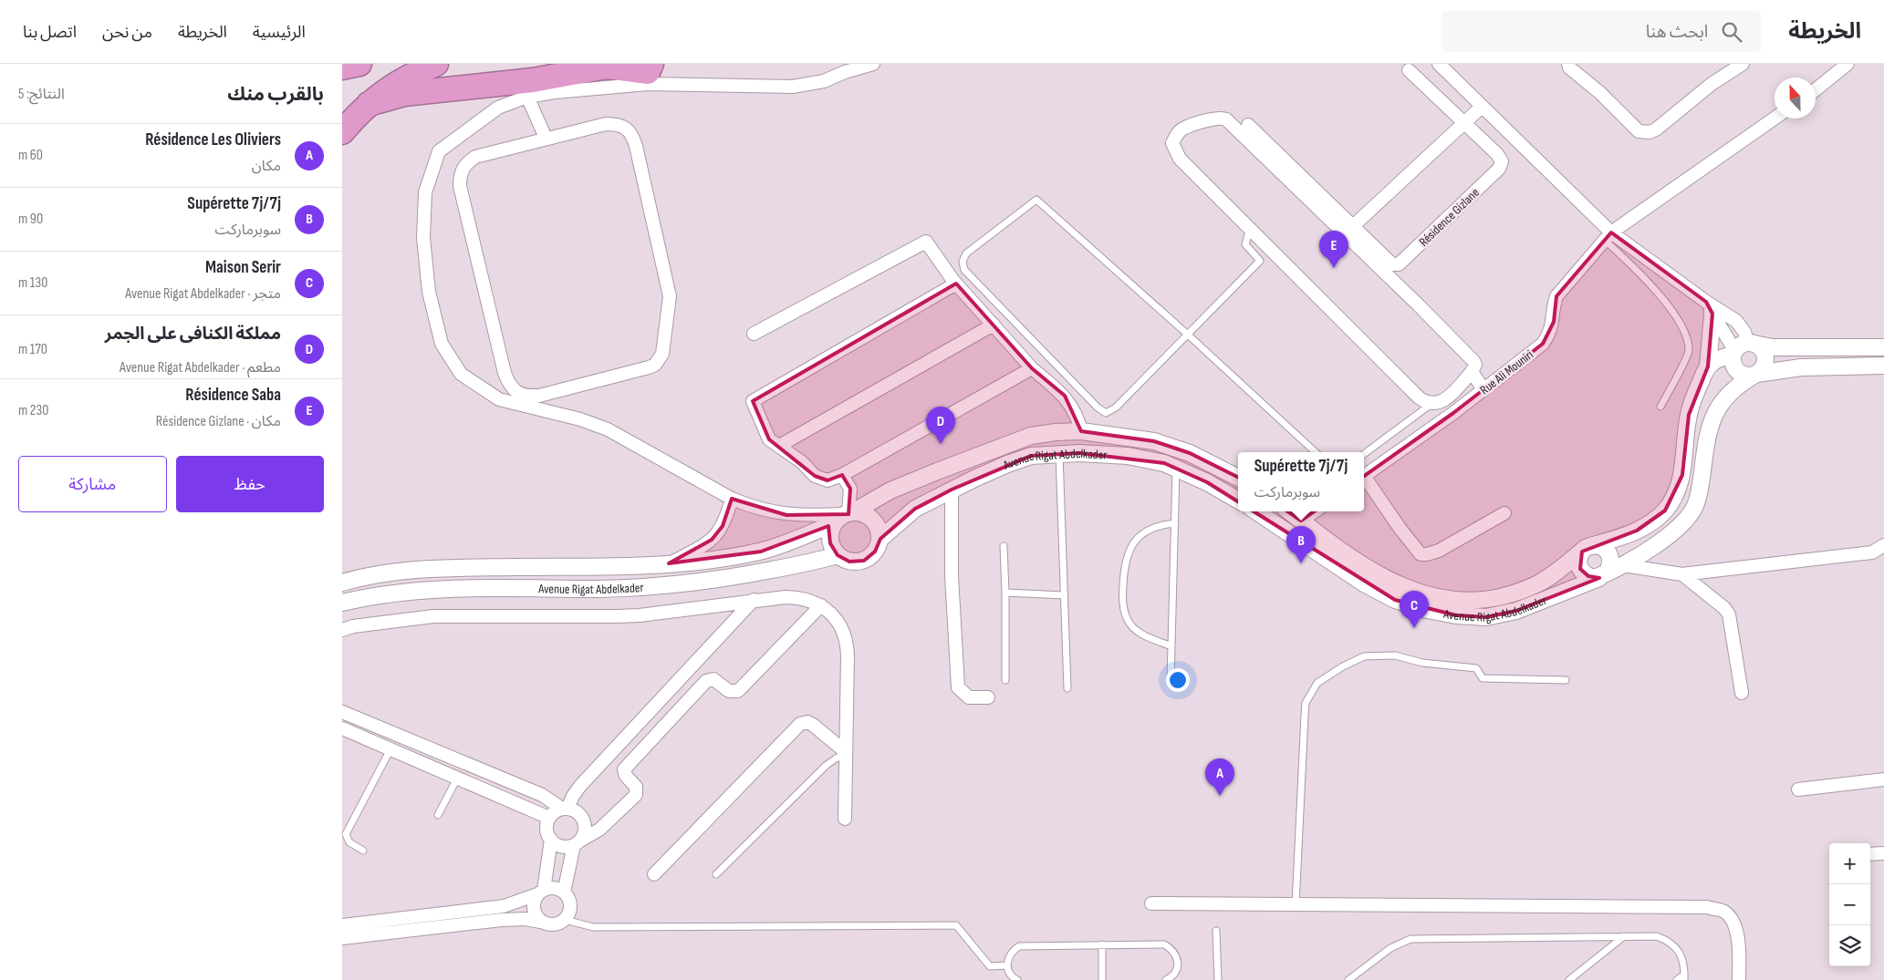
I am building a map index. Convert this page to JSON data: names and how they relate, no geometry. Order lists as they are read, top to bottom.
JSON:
{
  "streets": {
    "street": ["Résidence Gizlane", "Rue Ali Mouniri", "Avenue Rigat Abdelkader"]
  },
  "north": "top",
  "page": {
    "header": "الخريطة",
    "search": "ابحث هنا",
    "nav": [
      "الرئيسية",
      "الخريطة",
      "من نحن",
      "اتصل بنا"
    ],
    "heading": ["بالقرب منك", "النتائج: 5"],
    "list": [
      {
        "mark": "A",
        "name": "Résidence Les Oliviers",
        "note": "مكان",
        "value": "60 m"
      },
      {
        "mark": "B",
        "name": "Supérette 7j/7j",
        "note": "سوبرماركت",
        "value": "90 m"
      },
      {
        "mark": "C",
        "name": "Maison Serir",
        "note": "متجر · Avenue Rigat Abdelkader",
        "value": "130 m"
      },
      {
        "mark": "D",
        "name": "مملكة الكنافى على الجمر",
        "note": "مطعم · Avenue Rigat Abdelkader",
        "value": "170 m"
      },
      {
        "mark": "E",
        "name": "Résidence Saba",
        "note": "مكان · Résidence Gizlane",
        "value": "230 m"
      }
    ],
    "pins": [
      "E",
      "D",
      "B",
      "C",
      "A"
    ],
    "buttons": ["حفظ", "مشاركة"],
    "popup": ["Supérette 7j/7j", "سوبرماركت"],
    "map_buttons": ["+", "−"]
  }
}
